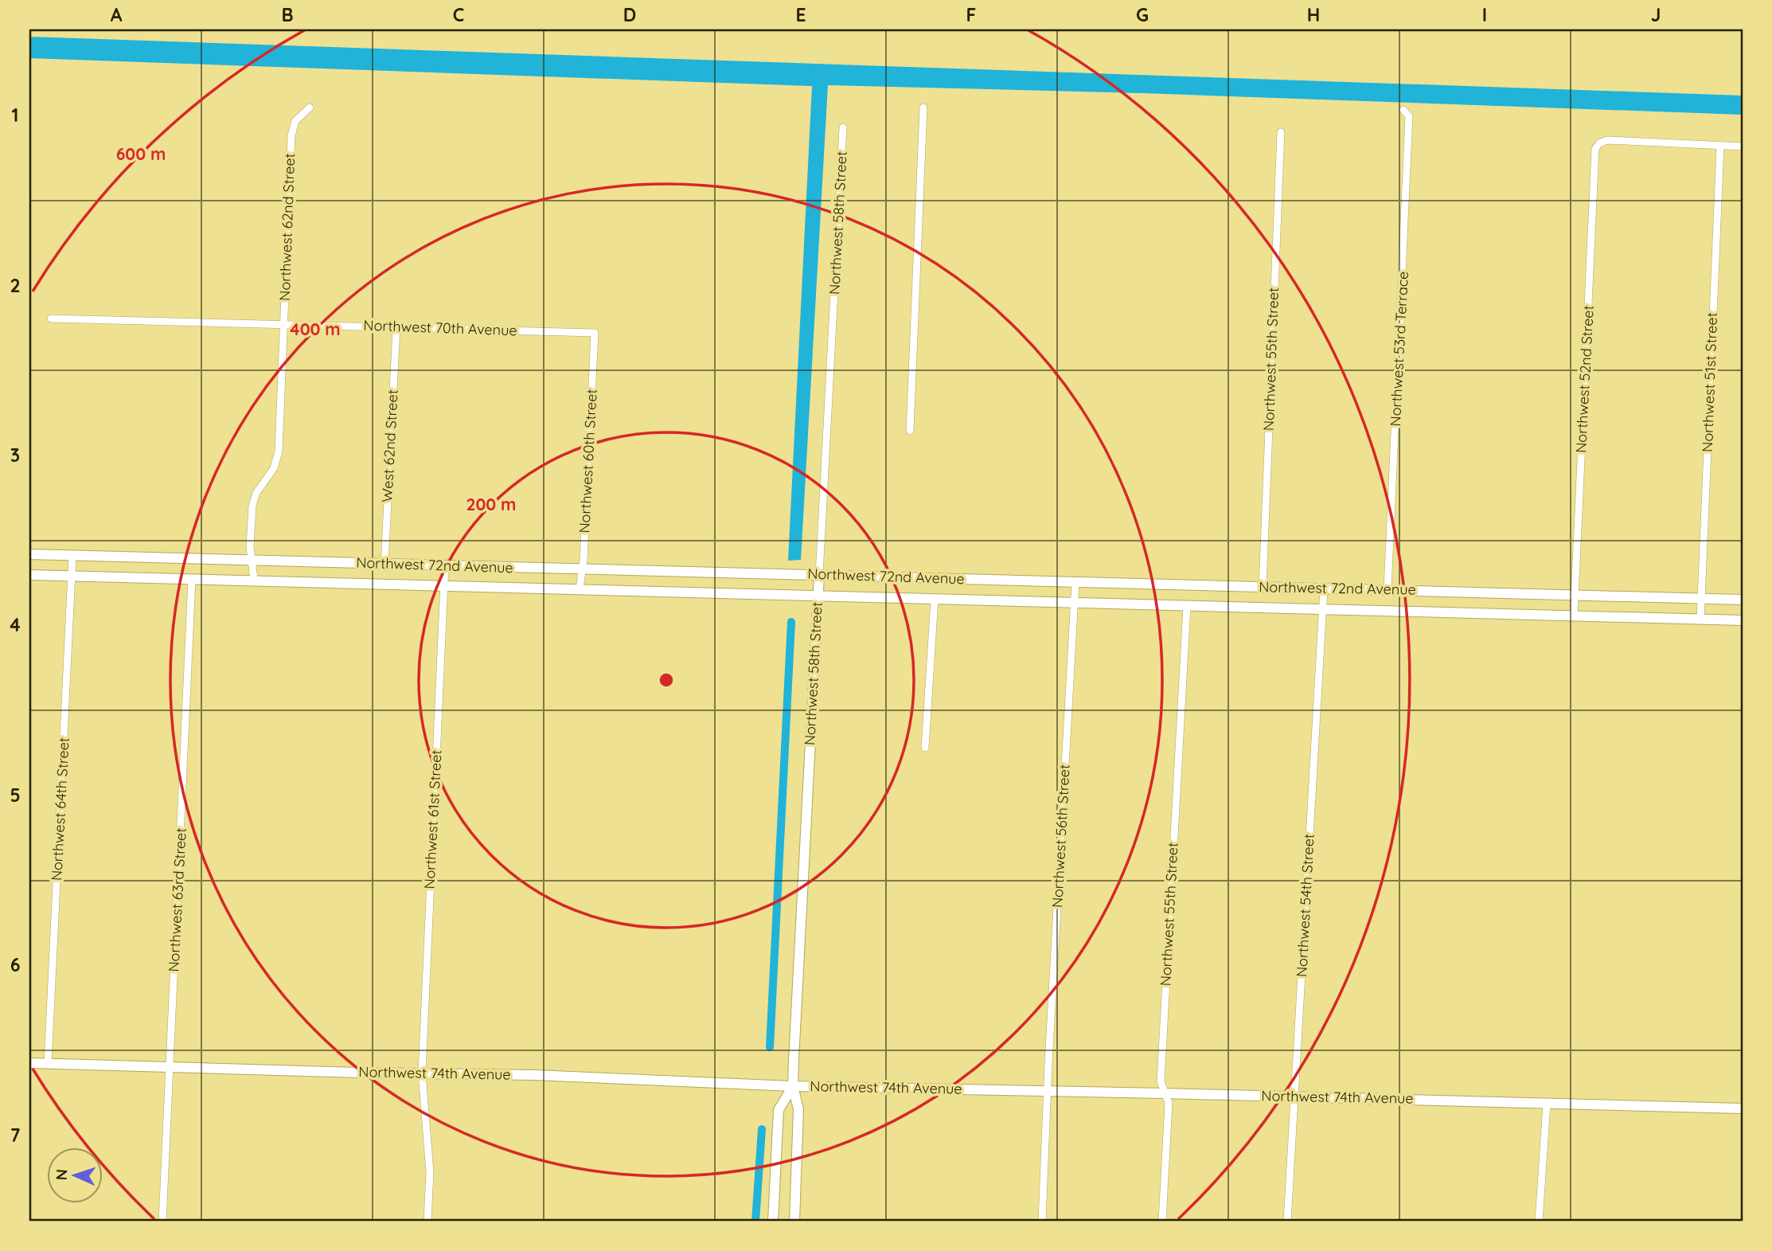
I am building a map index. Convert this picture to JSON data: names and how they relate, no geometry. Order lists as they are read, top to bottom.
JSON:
{
  "streets": {
    "main road": ["Northwest 58th Street", "Northwest 72nd Avenue", "Northwest 74th Avenue"],
    "street": [
      "Northwest 62nd Street",
      "Northwest 70th Avenue",
      "Northwest 53rd Terrace",
      "Northwest 55th Street",
      "Northwest 52nd Street",
      "Northwest 51st Street",
      "West 62nd Street",
      "Northwest 60th Street",
      "Northwest 64th Street",
      "Northwest 61st Street",
      "Northwest 56th Street",
      "Northwest 63rd Street",
      "Northwest 54th Street"
    ]
  },
  "crossings": [
    ["Northwest 58th Street", "Northwest 72nd Avenue"],
    ["Northwest 58th Street", "Northwest 74th Avenue"],
    ["Northwest 62nd Street", "Northwest 70th Avenue"],
    ["Northwest 62nd Street", "Northwest 72nd Avenue"],
    ["Northwest 70th Avenue", "West 62nd Street"],
    ["Northwest 70th Avenue", "Northwest 60th Street"],
    ["Northwest 53rd Terrace", "Northwest 72nd Avenue"],
    ["Northwest 55th Street", "Northwest 72nd Avenue"],
    ["Northwest 55th Street", "Northwest 74th Avenue"],
    ["Northwest 52nd Street", "Northwest 51st Street"],
    ["Northwest 52nd Street", "Northwest 72nd Avenue"],
    ["Northwest 51st Street", "Northwest 72nd Avenue"],
    ["West 62nd Street", "Northwest 72nd Avenue"],
    ["Northwest 60th Street", "Northwest 72nd Avenue"],
    ["Northwest 72nd Avenue", "Northwest 64th Street"],
    ["Northwest 72nd Avenue", "Northwest 61st Street"],
    ["Northwest 72nd Avenue", "Northwest 56th Street"],
    ["Northwest 72nd Avenue", "Northwest 63rd Street"],
    ["Northwest 72nd Avenue", "Northwest 54th Street"],
    ["Northwest 64th Street", "Northwest 74th Avenue"],
    ["Northwest 61st Street", "Northwest 74th Avenue"],
    ["Northwest 56th Street", "Northwest 74th Avenue"],
    ["Northwest 63rd Street", "Northwest 74th Avenue"],
    ["Northwest 54th Street", "Northwest 74th Avenue"]
  ],
  "north": "left",
  "grid": {
    "columns": [
      "A",
      "B",
      "C",
      "D",
      "E",
      "F",
      "G",
      "H",
      "I",
      "J"
    ],
    "rows": [
      "1",
      "2",
      "3",
      "4",
      "5",
      "6",
      "7"
    ]
  },
  "rings": ["600 m", "400 m", "200 m"]
}
